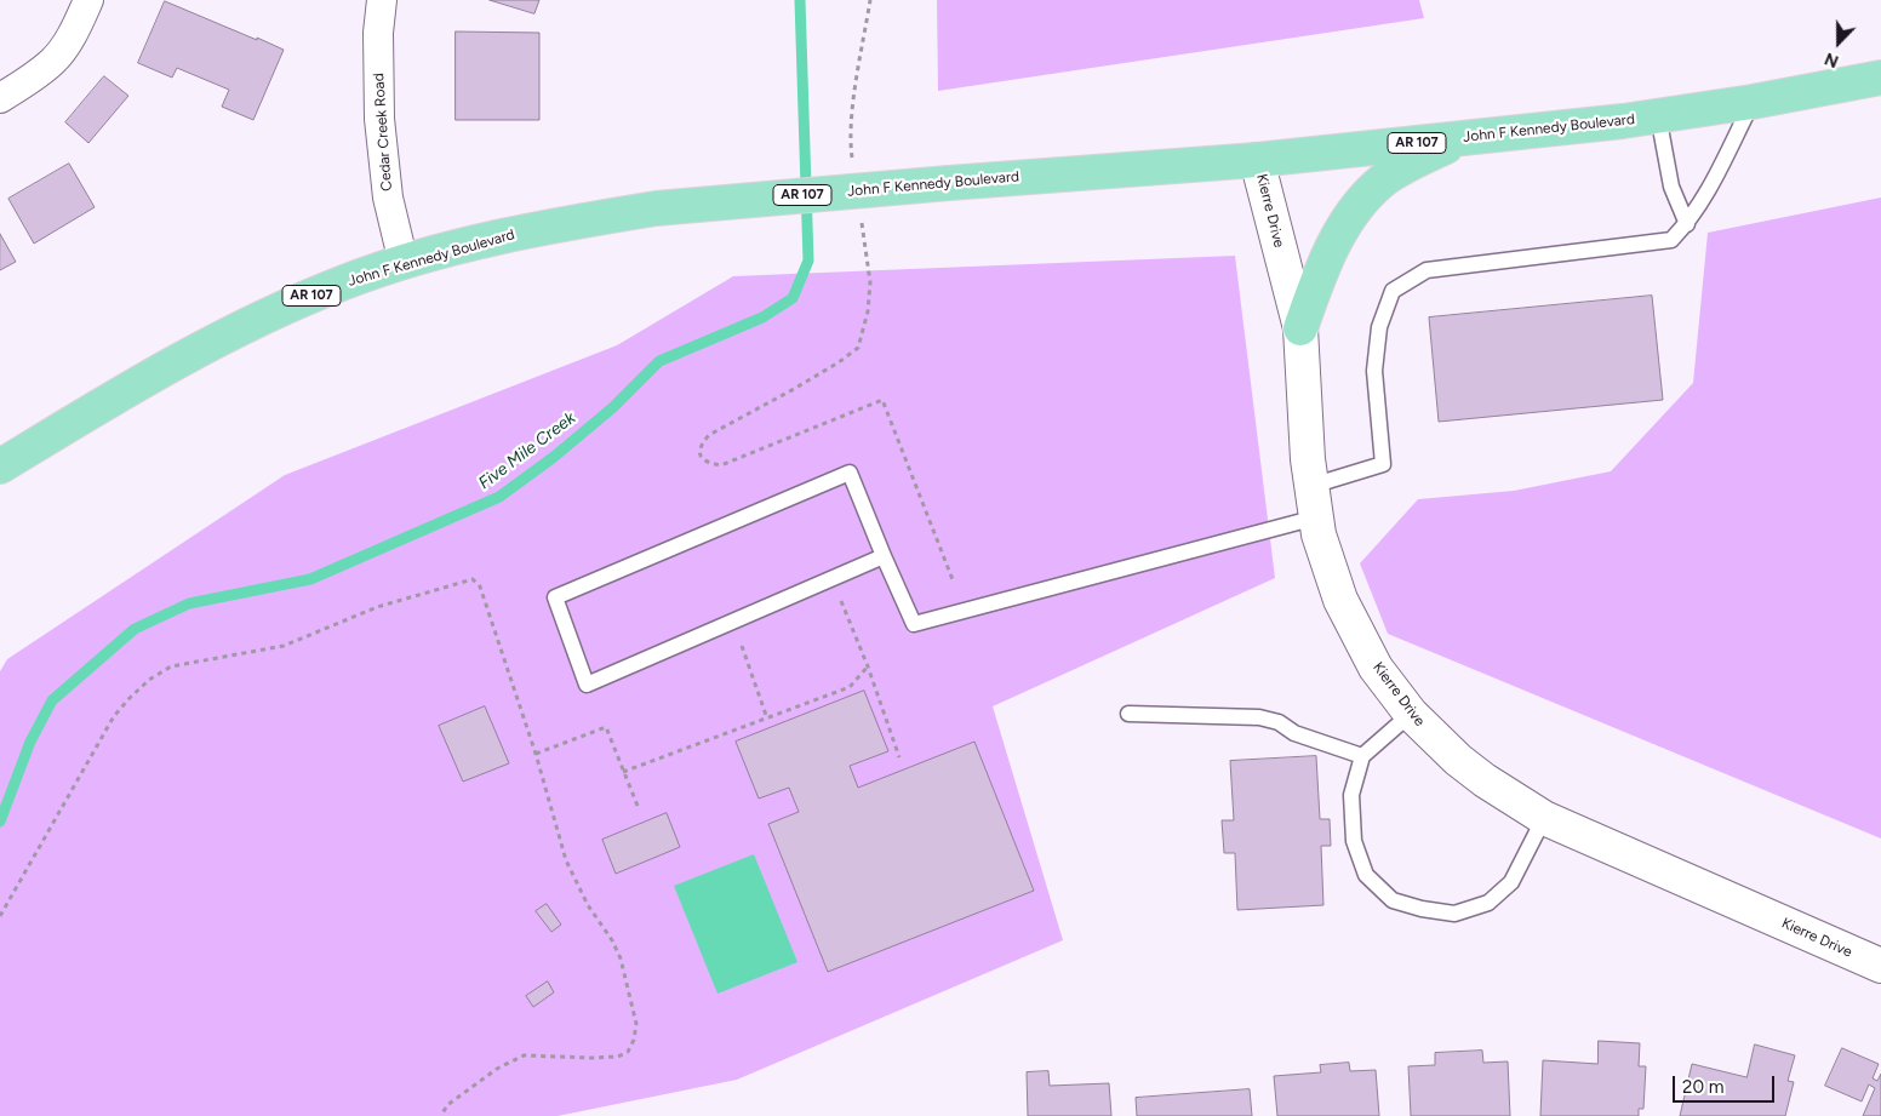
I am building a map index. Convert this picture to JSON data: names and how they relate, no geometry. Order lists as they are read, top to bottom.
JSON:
{
  "streets": {
    "main road": ["John F Kennedy Boulevard", "AR 107"],
    "street": ["Cedar Creek Road", "Kierre Drive"]
  },
  "crossings": [
    ["John F Kennedy Boulevard", "Cedar Creek Road"],
    ["John F Kennedy Boulevard", "Kierre Drive"]
  ],
  "water": ["Five Mile Creek"],
  "scale_bar": "20 m",
  "north": "bottom"
}
